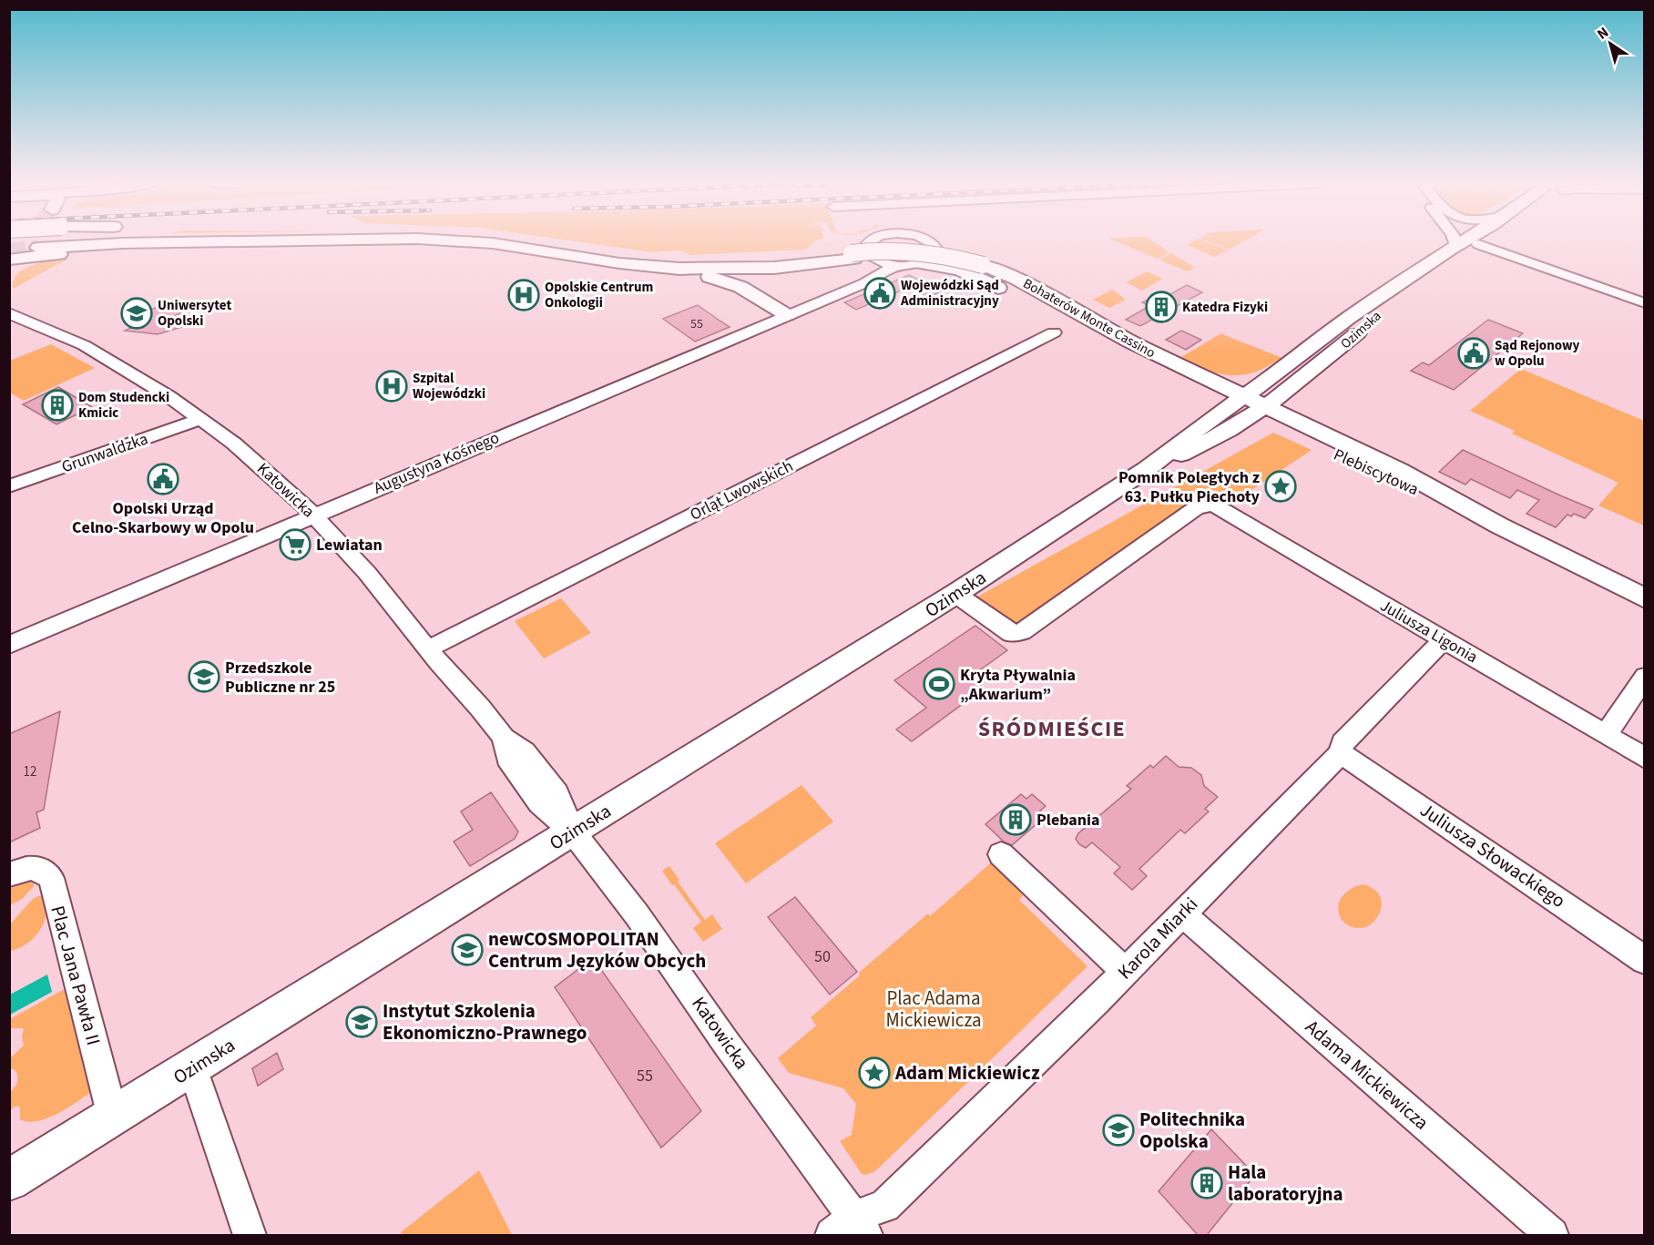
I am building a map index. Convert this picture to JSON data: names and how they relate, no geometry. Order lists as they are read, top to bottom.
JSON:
{
  "streets": {
    "main road": ["Bohaterów Monte Cassino", "Ozimska", "Plebiscytowa"],
    "street": [
      "Grunwaldzka",
      "Augustyna Kośnego",
      "Katowicka",
      "Orląt Lwowskich",
      "Juliusza Ligonia",
      "Juliusza Słowackiego",
      "Karola Miarki",
      "Plac Jana Pawła II",
      "Adama Mickiewicza"
    ]
  },
  "crossings": [
    ["Bohaterów Monte Cassino", "Ozimska"],
    ["Bohaterów Monte Cassino", "Plebiscytowa"],
    ["Ozimska", "Plebiscytowa"],
    ["Ozimska", "Katowicka"],
    ["Ozimska", "Juliusza Ligonia"],
    ["Ozimska", "Plac Jana Pawła II"],
    ["Grunwaldzka", "Katowicka"],
    ["Augustyna Kośnego", "Katowicka"],
    ["Katowicka", "Orląt Lwowskich"],
    ["Katowicka", "Karola Miarki"],
    ["Juliusza Ligonia", "Karola Miarki"],
    ["Juliusza Słowackiego", "Karola Miarki"],
    ["Karola Miarki", "Adama Mickiewicza"]
  ],
  "districts": ["ŚRÓDMIEŚCIE"],
  "parks": ["Plac Adama Mickiewicza"],
  "places": {
    "public building": ["Wojewódzki Sąd Administracyjny", "Sąd Rejonowy w Opolu", "Opolski Urząd Celno-Skarbowy w Opolu"],
    "hospital": ["Opolskie Centrum Onkologii", "Szpital Wojewódzki"],
    "building": [
      "Katedra Fizyki",
      "Dom Studencki Kmicic",
      "Plebania",
      "Hala laboratoryjna"
    ],
    "school or university": [
      "Uniwersytet Opolski",
      "Przedszkole Publiczne nr 25",
      "newCOSMOPOLITAN Centrum Języków Obcych",
      "Instytut Szkolenia Ekonomiczno-Prawnego",
      "Politechnika Opolska"
    ],
    "place": ["Pomnik Poległych z 63. Pułku Piechoty", "Adam Mickiewicz"],
    "supermarket": ["Lewiatan"],
    "sports": ["Kryta Pływalnia „Akwarium”"]
  },
  "house_numbers": [
    "55",
    "12",
    "50",
    "55"
  ],
  "north": "top left"
}
